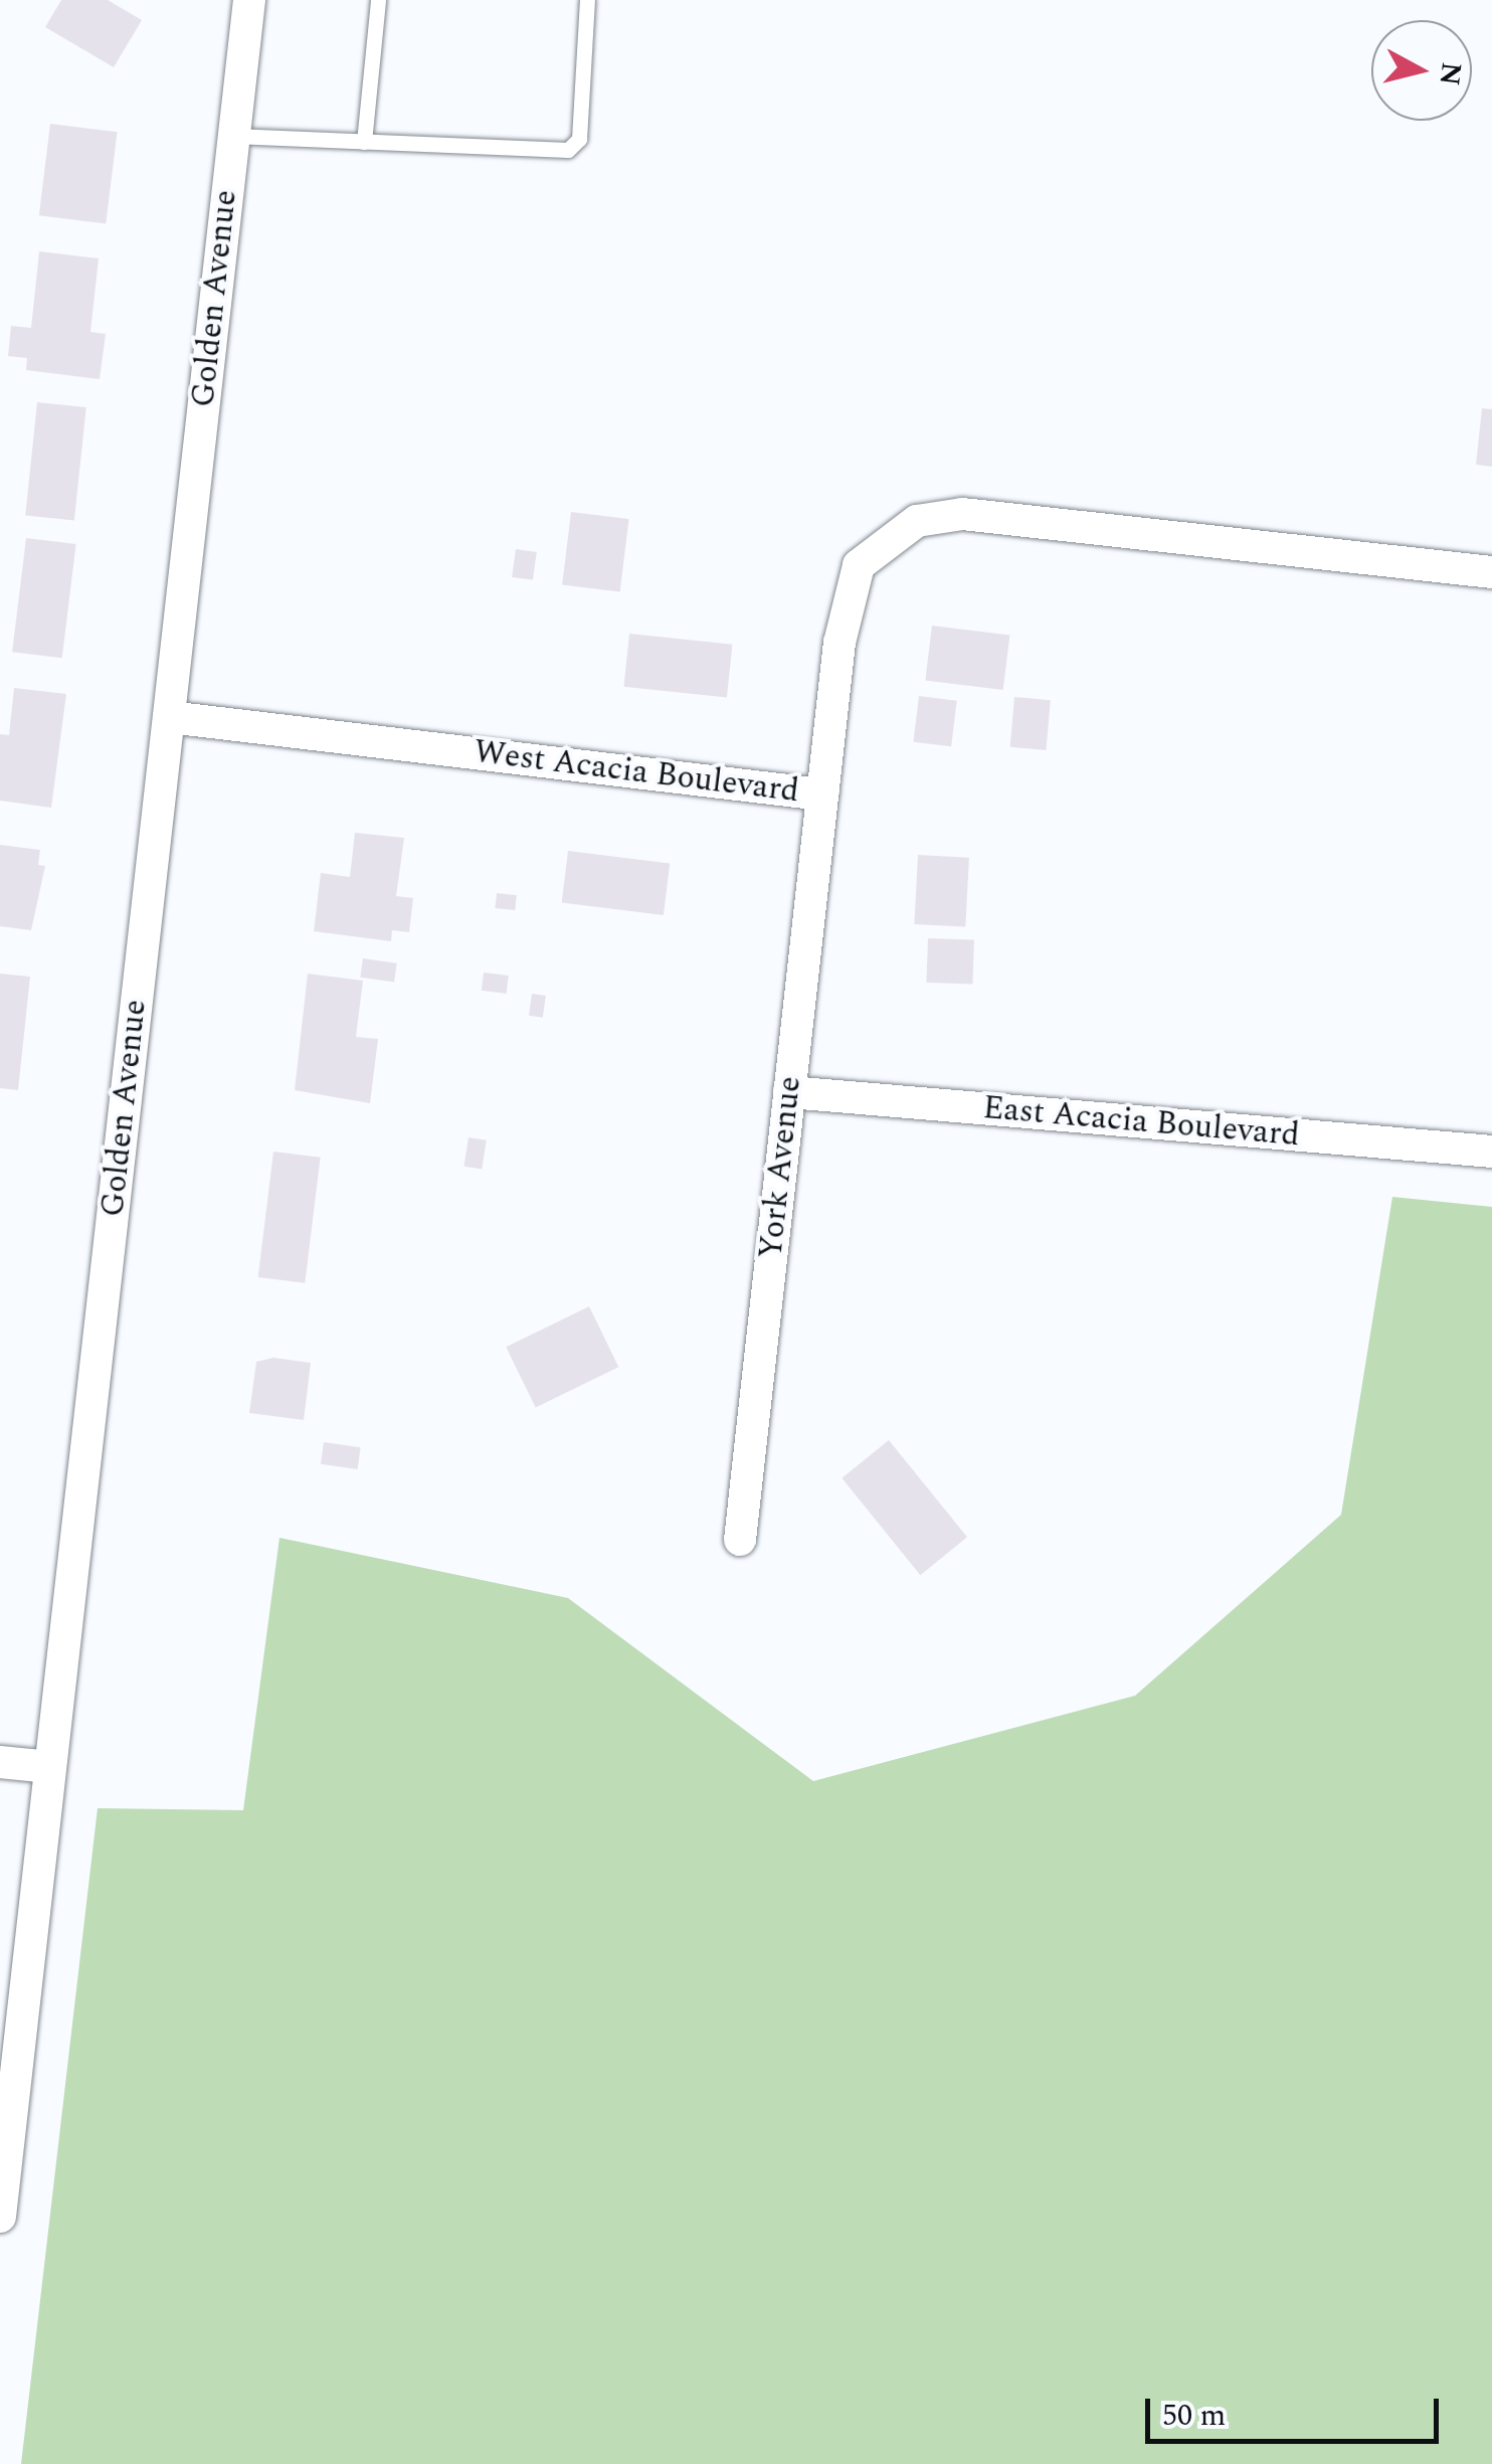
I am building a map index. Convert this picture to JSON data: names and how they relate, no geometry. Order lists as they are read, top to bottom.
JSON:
{
  "streets": {
    "street": [
      "Golden Avenue",
      "West Acacia Boulevard",
      "East Acacia Boulevard",
      "York Avenue"
    ]
  },
  "crossings": [
    ["Golden Avenue", "West Acacia Boulevard"],
    ["West Acacia Boulevard", "York Avenue"],
    ["East Acacia Boulevard", "York Avenue"]
  ],
  "scale_bar": "50 m",
  "north": "right"
}
